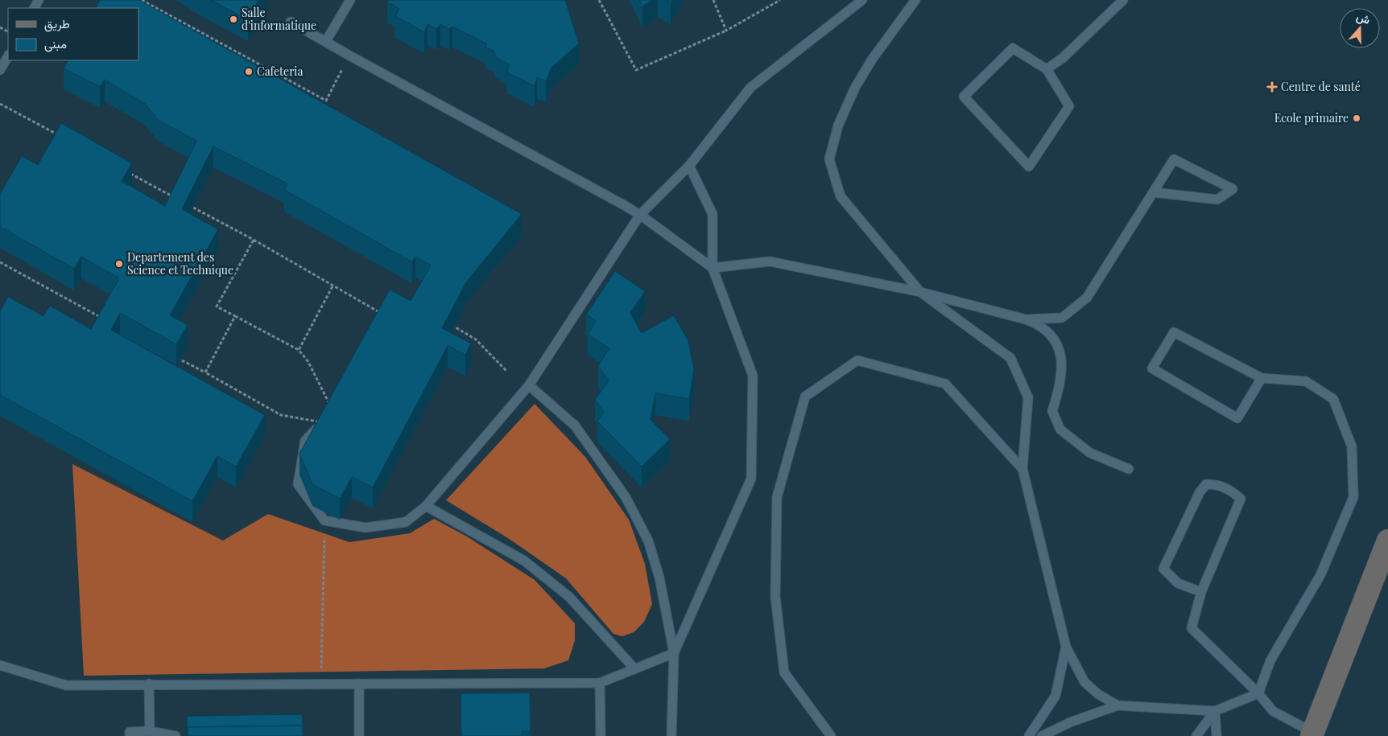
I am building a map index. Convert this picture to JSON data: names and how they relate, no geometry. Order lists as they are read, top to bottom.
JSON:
{
  "places": {
    "other": [
      "Salle d'informatique",
      "Cafeteria",
      "Ecole primaire",
      "Departement des Science et Technique"
    ],
    "health": ["Centre de santé"]
  },
  "legend": ["طريق", "مبنى"],
  "north": "top"
}
